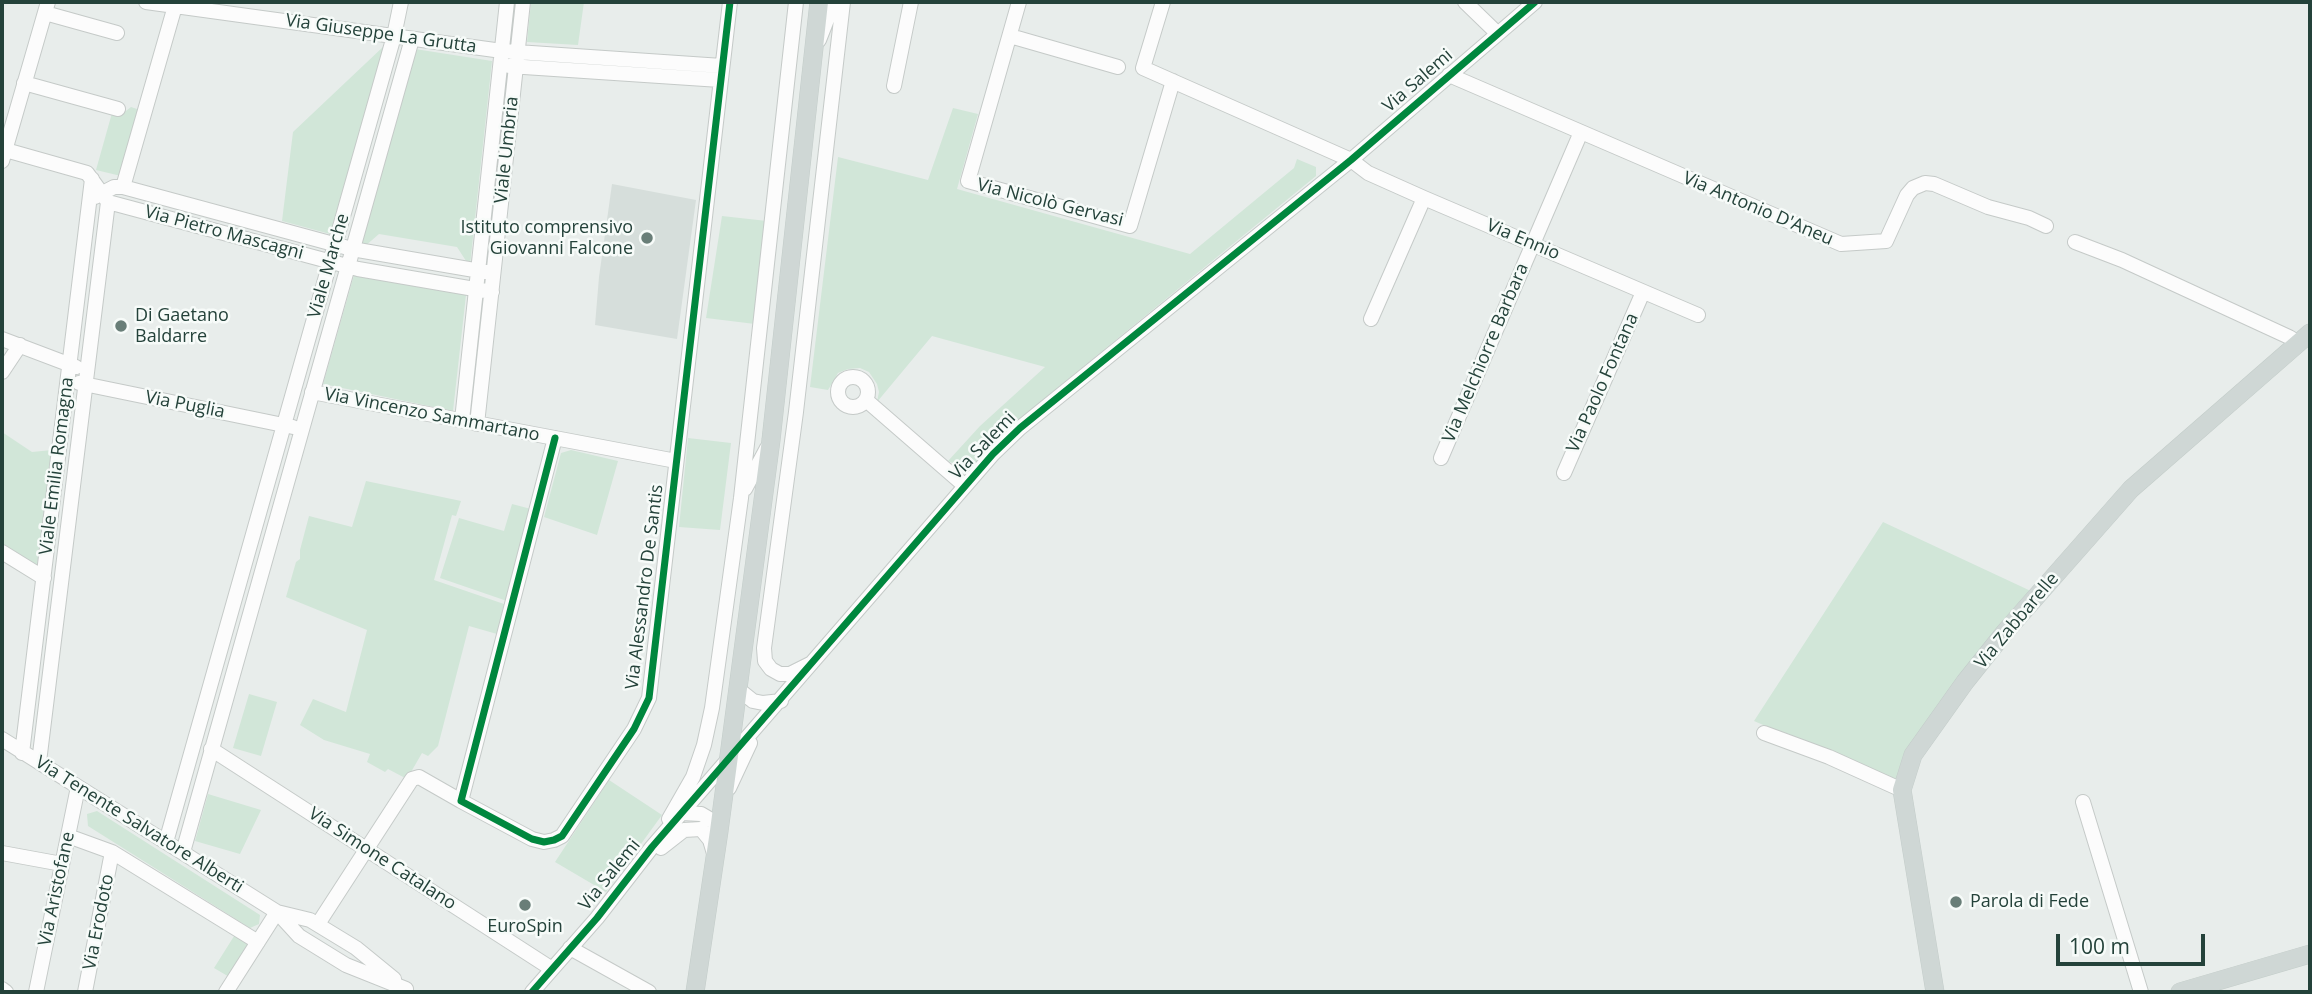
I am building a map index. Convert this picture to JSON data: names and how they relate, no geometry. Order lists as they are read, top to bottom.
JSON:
{
  "streets": {
    "main road": ["Via Zabbarelle"],
    "street": [
      "Via Giuseppe La Grutta",
      "Via Salemi",
      "Viale Umbria",
      "Via Nicolò Gervasi",
      "Via Antonio D'Aneu",
      "Via Pietro Mascagni",
      "Via Ennio",
      "Viale Marche",
      "Via Melchiorre Barbara",
      "Via Paolo Fontana",
      "Via Puglia",
      "Via Vincenzo Sammartano",
      "Viale Emilia Romagna",
      "Via Alessandro De Santis",
      "Via Tenente Salvatore Alberti",
      "Via Simone Catalano",
      "Via Aristofane",
      "Via Erodoto"
    ]
  },
  "crossings": [
    ["Via Giuseppe La Grutta", "Viale Umbria"],
    ["Via Giuseppe La Grutta", "Viale Marche"],
    ["Via Giuseppe La Grutta", "Via Alessandro De Santis"],
    ["Via Salemi", "Via Antonio D'Aneu"],
    ["Via Salemi", "Via Ennio"],
    ["Via Salemi", "Via Simone Catalano"],
    ["Viale Umbria", "Via Pietro Mascagni"],
    ["Viale Umbria", "Via Vincenzo Sammartano"],
    ["Via Nicolò Gervasi", "Via Ennio"],
    ["Via Antonio D'Aneu", "Via Melchiorre Barbara"],
    ["Via Pietro Mascagni", "Viale Marche"],
    ["Via Pietro Mascagni", "Viale Emilia Romagna"],
    ["Via Ennio", "Via Melchiorre Barbara"],
    ["Via Ennio", "Via Paolo Fontana"],
    ["Viale Marche", "Via Puglia"],
    ["Viale Marche", "Via Vincenzo Sammartano"],
    ["Viale Marche", "Via Tenente Salvatore Alberti"],
    ["Viale Marche", "Via Simone Catalano"],
    ["Via Puglia", "Viale Emilia Romagna"],
    ["Via Vincenzo Sammartano", "Via Alessandro De Santis"],
    ["Viale Emilia Romagna", "Via Tenente Salvatore Alberti"],
    ["Via Tenente Salvatore Alberti", "Via Aristofane"],
    ["Via Tenente Salvatore Alberti", "Via Erodoto"]
  ],
  "places": [
    "Istituto comprensivo Giovanni Falcone",
    "Di Gaetano Baldarre",
    "Parola di Fede",
    "EuroSpin"
  ],
  "scale_bar": "100 m"
}
